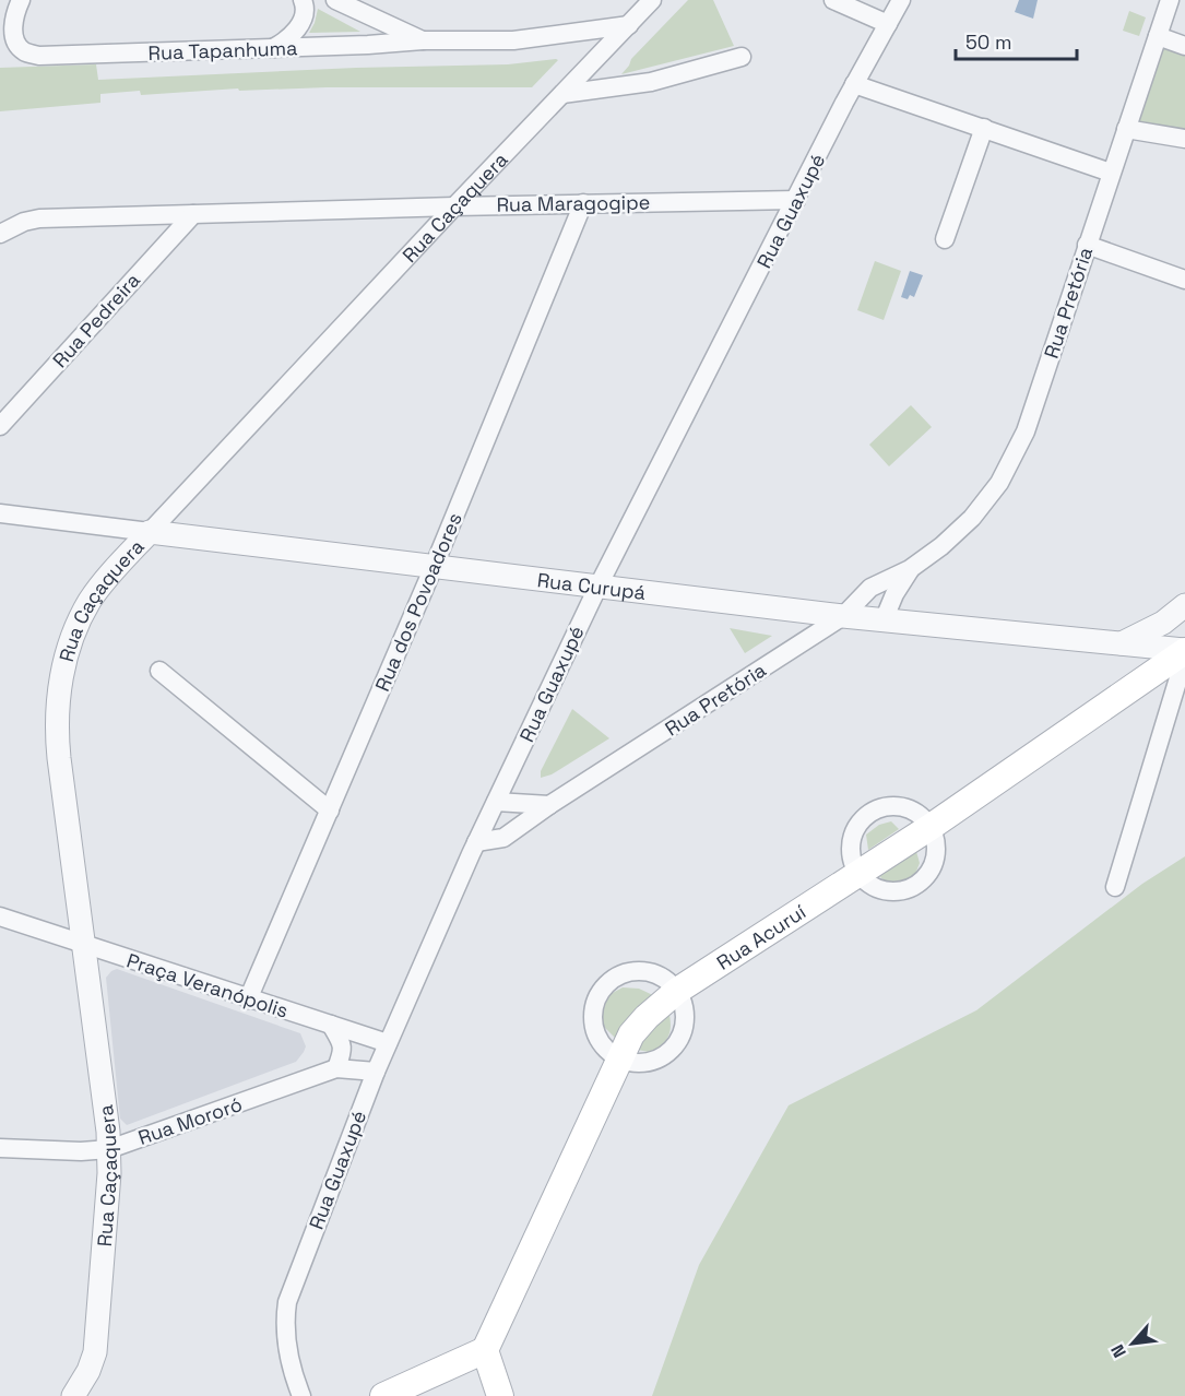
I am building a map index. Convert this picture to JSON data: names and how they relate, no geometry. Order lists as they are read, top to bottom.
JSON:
{
  "streets": {
    "main road": ["Rua Acuruí"],
    "street": [
      "Rua Tapanhuma",
      "Rua Maragogipe",
      "Rua Caçaquera",
      "Rua Guaxupé",
      "Rua Pretória",
      "Rua Pedreira",
      "Rua Curupá",
      "Rua dos Povoadores",
      "Praça Veranópolis",
      "Rua Mororó"
    ]
  },
  "crossings": [
    ["Rua Tapanhuma", "Rua Caçaquera"],
    ["Rua Maragogipe", "Rua Caçaquera"],
    ["Rua Maragogipe", "Rua Guaxupé"],
    ["Rua Maragogipe", "Rua Pedreira"],
    ["Rua Maragogipe", "Rua dos Povoadores"],
    ["Rua Caçaquera", "Rua Curupá"],
    ["Rua Caçaquera", "Praça Veranópolis"],
    ["Rua Caçaquera", "Rua Mororó"],
    ["Rua Guaxupé", "Rua Pretória"],
    ["Rua Guaxupé", "Rua Curupá"],
    ["Rua Guaxupé", "Praça Veranópolis"],
    ["Rua Guaxupé", "Rua Mororó"],
    ["Rua Pretória", "Rua Curupá"],
    ["Rua Curupá", "Rua dos Povoadores"],
    ["Rua Curupá", "Rua Acuruí"],
    ["Rua dos Povoadores", "Praça Veranópolis"]
  ],
  "scale_bar": "50 m",
  "north": "bottom left"
}
